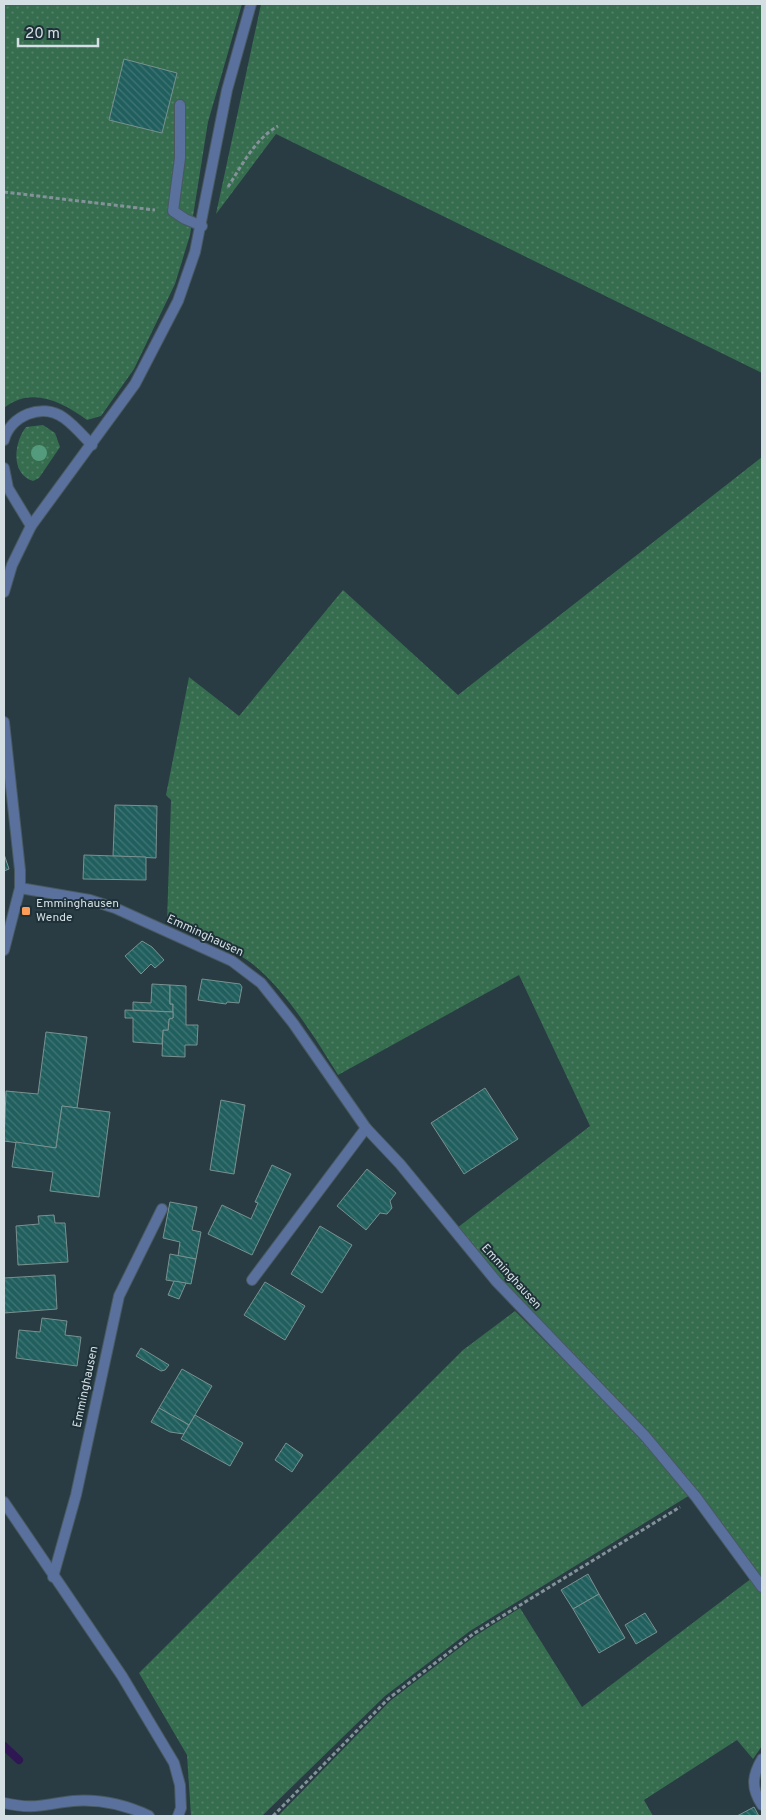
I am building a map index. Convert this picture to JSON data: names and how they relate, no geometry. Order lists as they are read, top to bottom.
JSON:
{
  "streets": {
    "street": ["Emminghausen"]
  },
  "places": {
    "transit": ["Emminghausen Wende"]
  },
  "scale_bar": "20 m"
}
